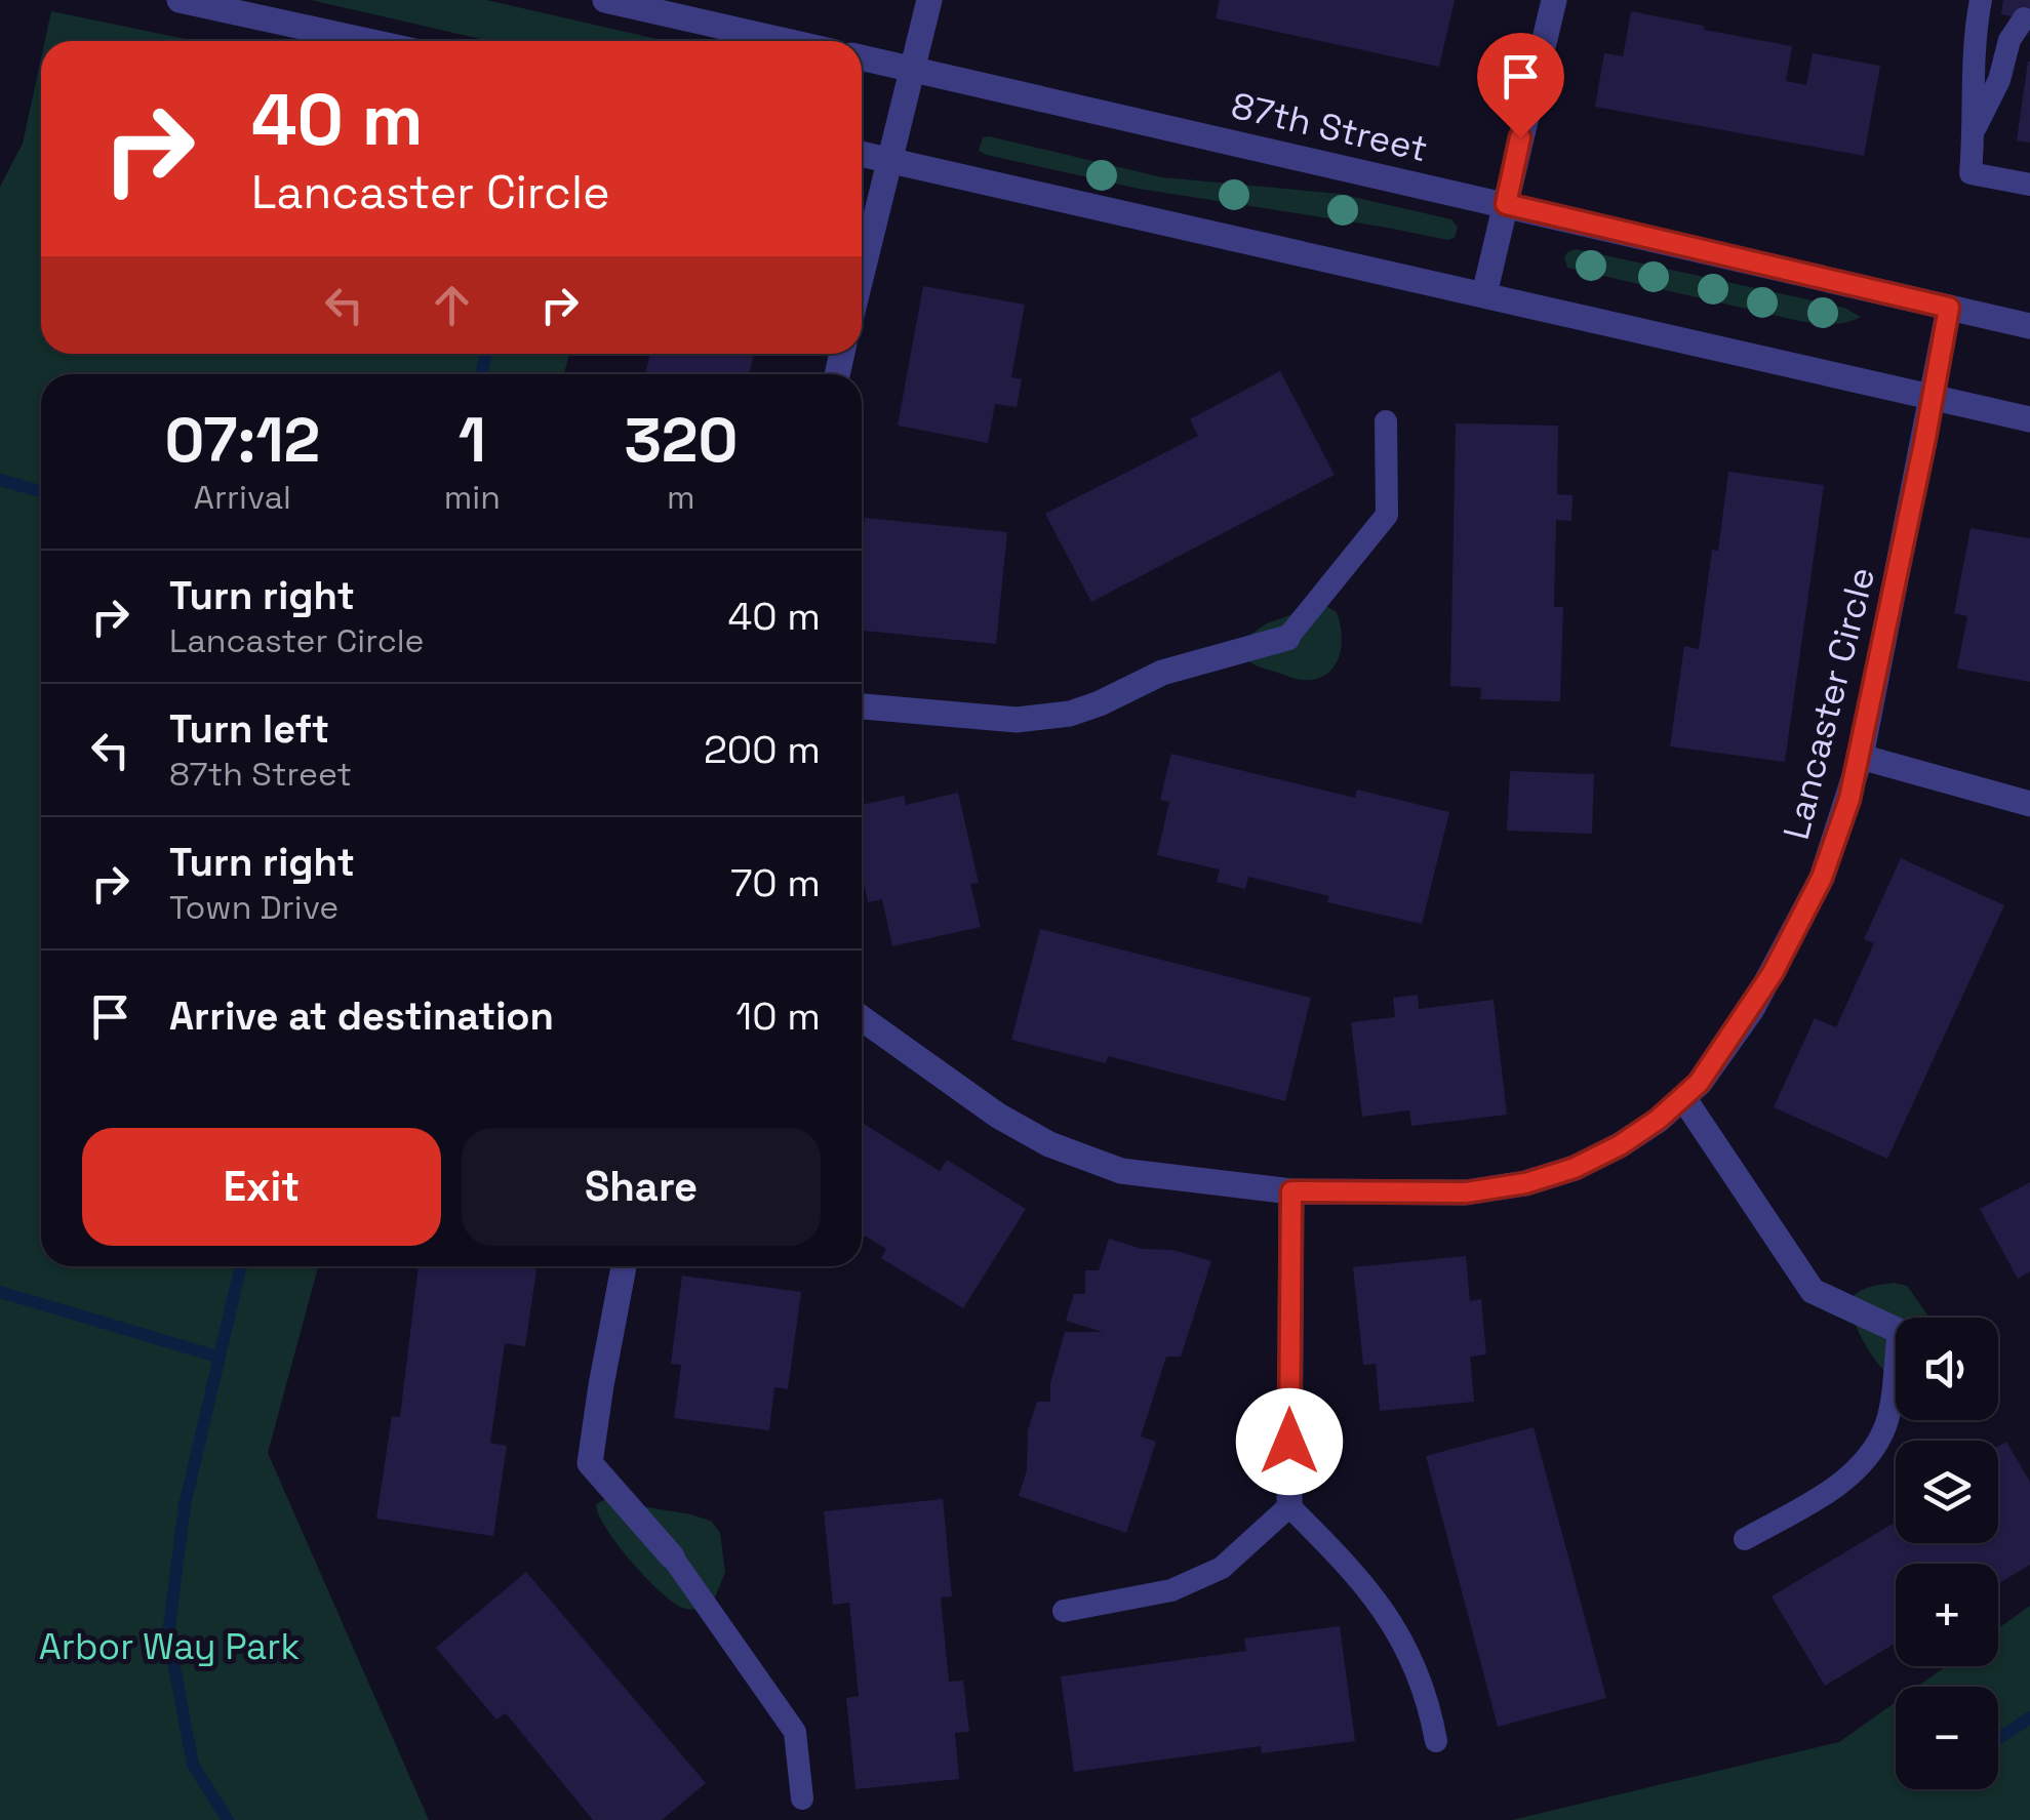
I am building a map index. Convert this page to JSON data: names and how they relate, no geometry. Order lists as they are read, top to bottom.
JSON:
{
  "streets": {
    "street": ["87th Street", "Lancaster Circle"]
  },
  "crossings": [
    ["87th Street", "Lancaster Circle"]
  ],
  "parks": ["Arbor Way Park"],
  "page": {
    "turn": ["40 m", "Lancaster Circle"],
    "eta": [
      "07:12",
      "Arrival",
      "1",
      "min",
      "320",
      "m"
    ],
    "list": [
      {
        "name": "Turn right",
        "note": "Lancaster Circle",
        "value": "40 m"
      },
      {
        "name": "Turn left",
        "note": "87th Street",
        "value": "200 m"
      },
      {
        "name": "Turn right",
        "note": "Town Drive",
        "value": "70 m"
      },
      {
        "name": "Arrive at destination",
        "value": "10 m"
      }
    ],
    "buttons": ["Exit", "Share"],
    "map_buttons": ["+", "−"]
  }
}
